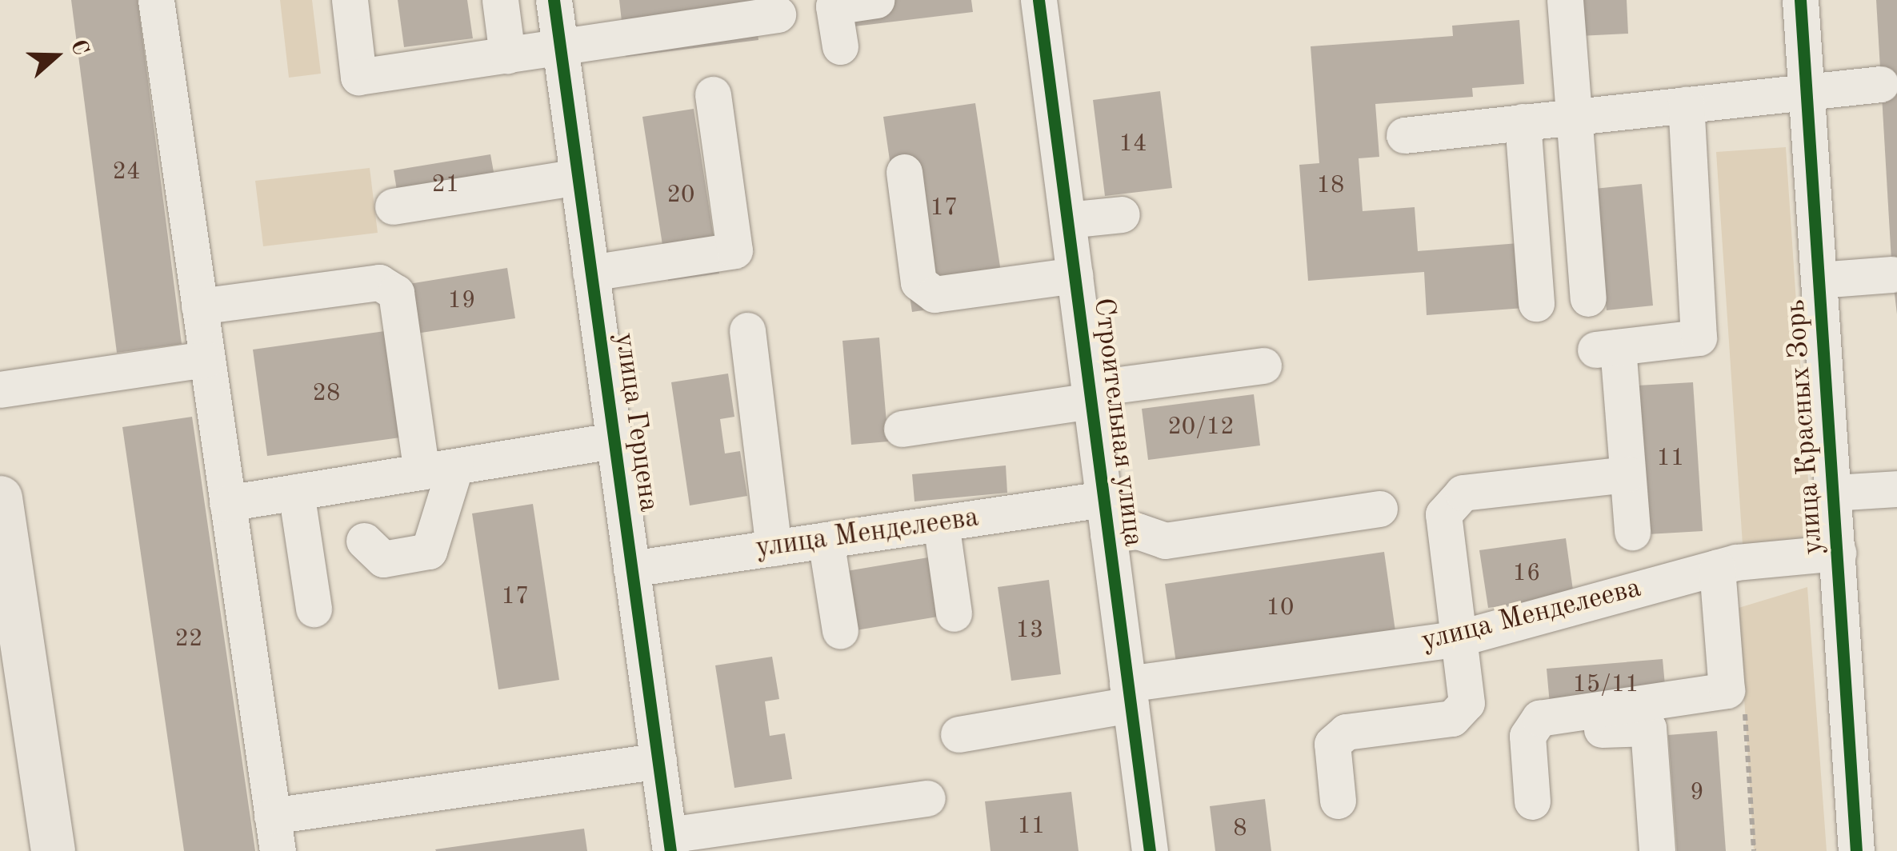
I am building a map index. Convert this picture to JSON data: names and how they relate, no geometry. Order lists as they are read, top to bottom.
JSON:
{
  "streets": {
    "street": [
      "улица Герцена",
      "Строительная улица",
      "улица Красных Зорь",
      "улица Менделеева"
    ]
  },
  "crossings": [
    ["улица Герцена", "улица Менделеева"],
    ["Строительная улица", "улица Менделеева"],
    ["улица Красных Зорь", "улица Менделеева"]
  ],
  "house_numbers": [
    "14",
    "24",
    "21",
    "18",
    "20",
    "17",
    "19",
    "28",
    "20/12",
    "11",
    "16",
    "17",
    "10",
    "13",
    "22",
    "15/11",
    "9",
    "11",
    "8"
  ],
  "north": "right"
}
